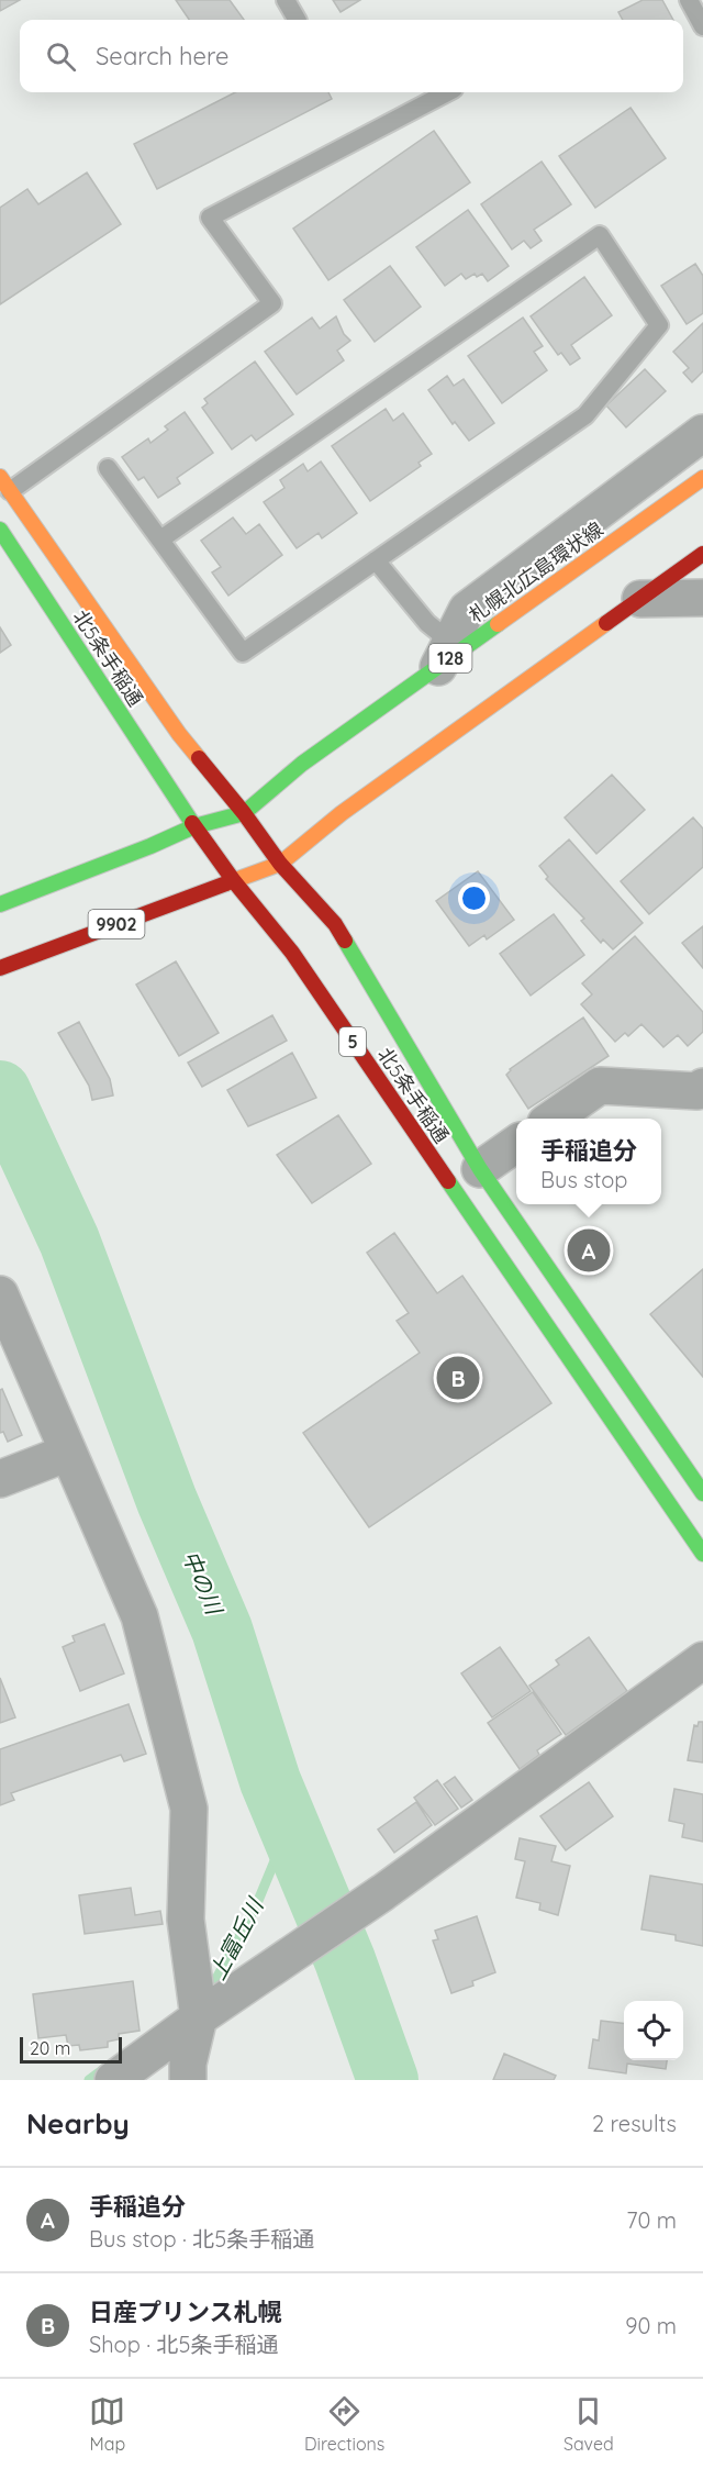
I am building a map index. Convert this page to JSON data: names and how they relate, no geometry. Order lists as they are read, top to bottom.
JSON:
{
  "streets": {
    "main road": [
      "札幌北広島環状線",
      "北5条手稲通",
      "128",
      "9902",
      "5"
    ]
  },
  "crossings": [
    ["札幌北広島環状線", "北5条手稲通"],
    ["北5条手稲通", "9902"]
  ],
  "water": ["中の川", "上富丘川"],
  "scale_bar": "20 m",
  "page": {
    "search": "Search here",
    "popup": ["手稲追分", "Bus stop"],
    "pins": ["A", "B"],
    "scale": "20 m",
    "heading": ["Nearby", "2 results"],
    "list": [
      {
        "mark": "A",
        "name": "手稲追分",
        "note": "Bus stop · 北5条手稲通",
        "value": "70 m"
      },
      {
        "mark": "B",
        "name": "日産プリンス札幌",
        "note": "Shop · 北5条手稲通",
        "value": "90 m"
      }
    ],
    "nav": ["Map", "Directions", "Saved"]
  }
}
